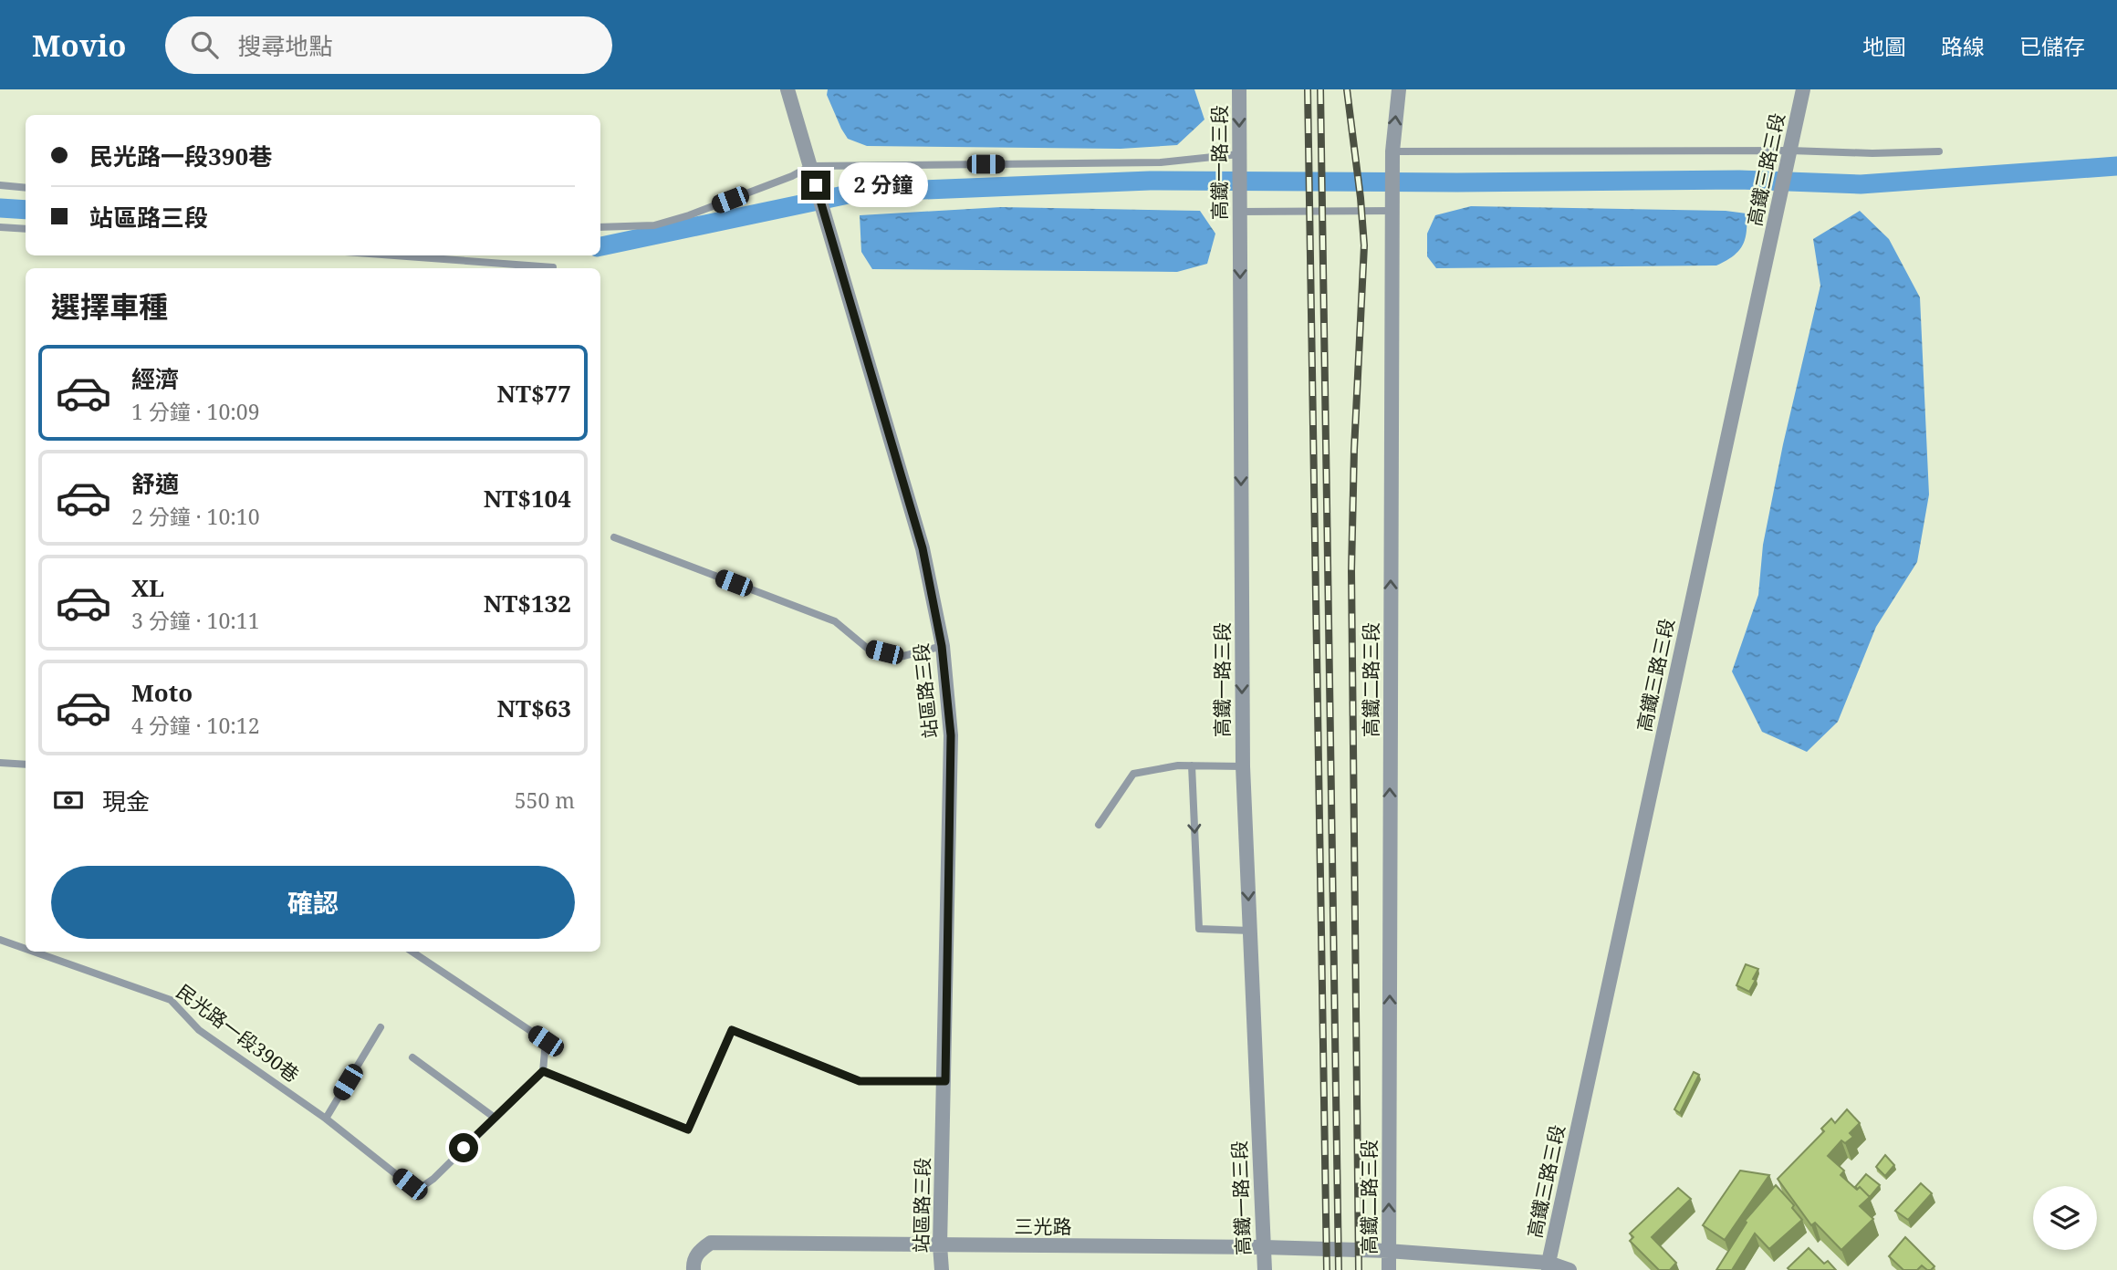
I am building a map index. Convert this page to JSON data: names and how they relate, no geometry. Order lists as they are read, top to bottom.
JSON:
{
  "streets": {
    "street": [
      "高鐵一路三段",
      "高鐵三路三段",
      "高鐵二路三段",
      "站區路三段",
      "三光路"
    ],
    "lane": ["民光路一段390巷"]
  },
  "crossings": [
    ["高鐵一路三段", "三光路"],
    ["高鐵三路三段", "三光路"],
    ["高鐵二路三段", "三光路"],
    ["站區路三段", "三光路"]
  ],
  "one_way": ["高鐵一路三段", "高鐵二路三段"],
  "page": {
    "header": "Movio",
    "search": "搜尋地點",
    "nav": ["地圖", "路線", "已儲存"],
    "banner": ["民光路一段390巷", "站區路三段"],
    "bubble": "2 分鐘",
    "heading": "選擇車種",
    "list": [
      {
        "name": "經濟",
        "note": "1 分鐘 · 10:09",
        "value": "NT$77"
      },
      {
        "name": "舒適",
        "note": "2 分鐘 · 10:10",
        "value": "NT$104"
      },
      {
        "name": "XL",
        "note": "3 分鐘 · 10:11",
        "value": "NT$132"
      },
      {
        "name": "Moto",
        "note": "4 分鐘 · 10:12",
        "value": "NT$63"
      }
    ],
    "pay": ["現金", "550 m"],
    "buttons": "確認"
  }
}
